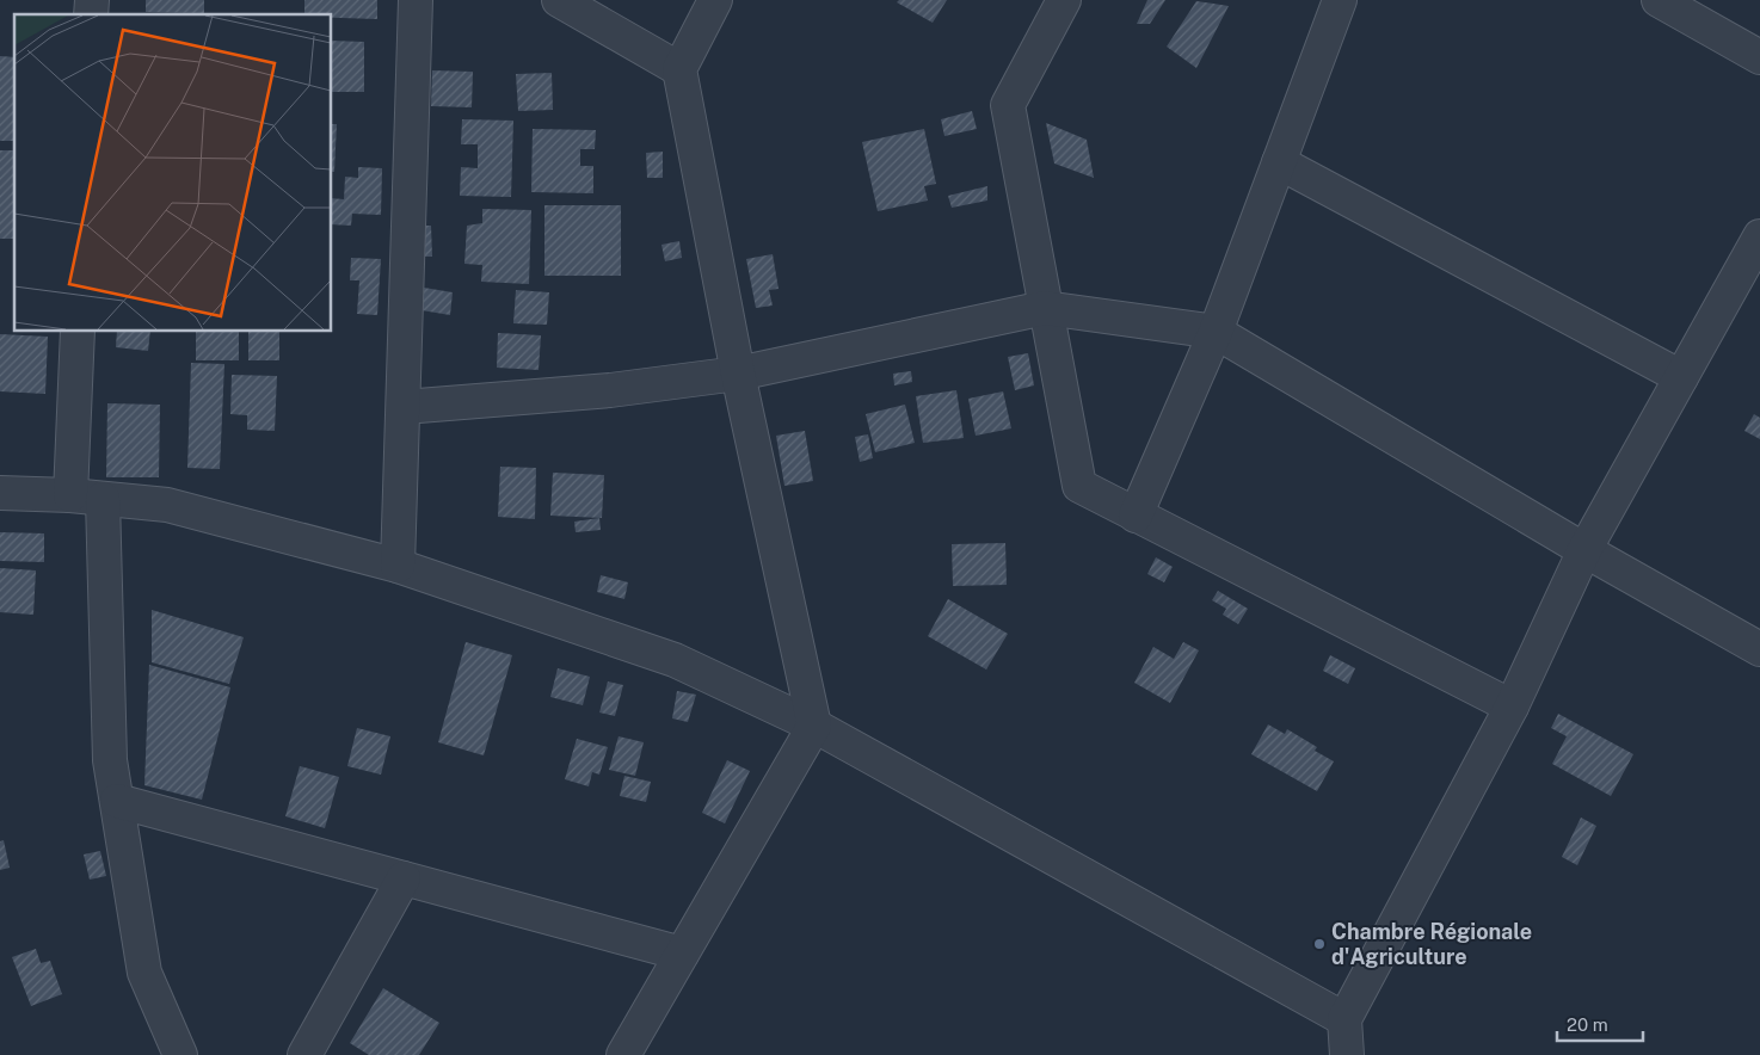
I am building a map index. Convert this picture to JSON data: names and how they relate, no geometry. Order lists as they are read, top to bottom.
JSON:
{
  "places": ["Chambre Régionale d'Agriculture"],
  "scale_bar": "20 m"
}
